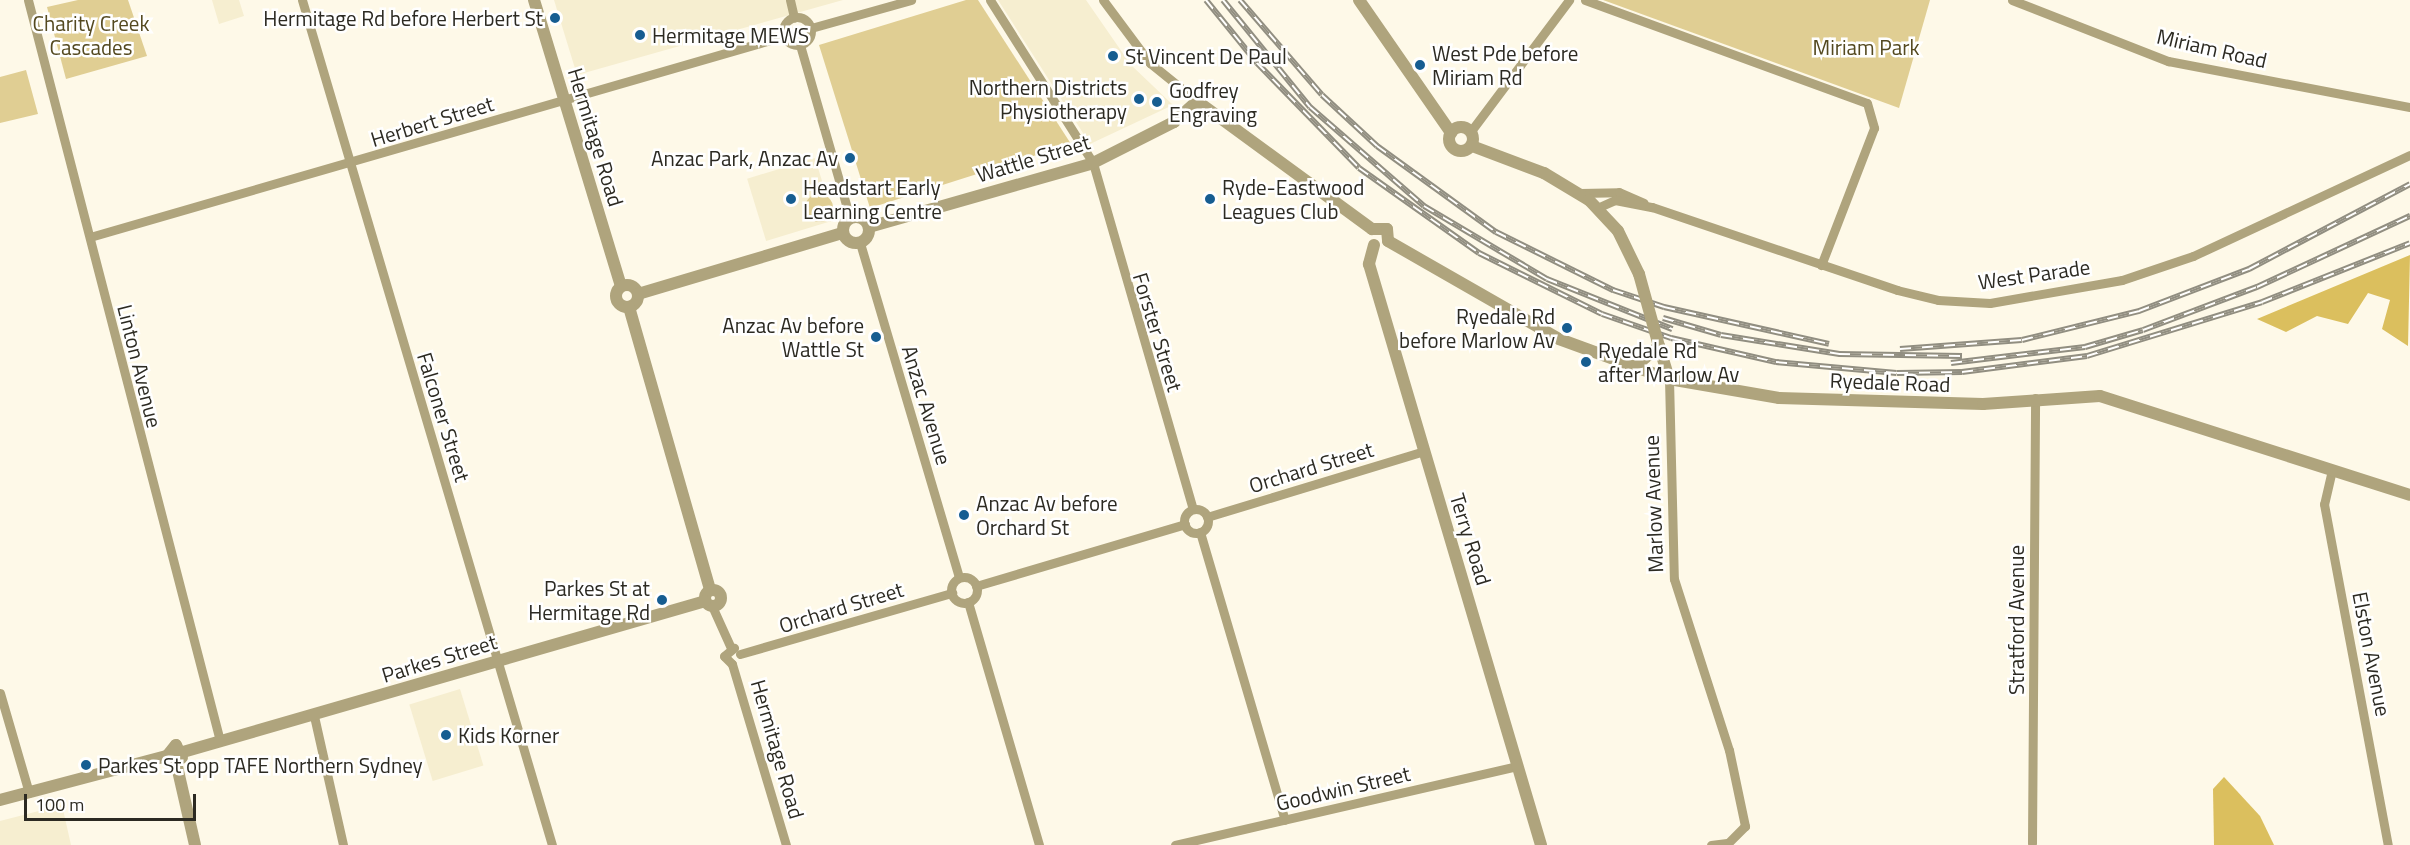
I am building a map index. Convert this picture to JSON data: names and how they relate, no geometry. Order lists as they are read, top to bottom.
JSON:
{
  "streets": {
    "street": [
      "Miriam Road",
      "Herbert Street",
      "Hermitage Road",
      "Wattle Street",
      "West Parade",
      "Forster Street",
      "Linton Avenue",
      "Ryedale Road",
      "Anzac Avenue",
      "Falconer Street",
      "Orchard Street",
      "Marlow Avenue",
      "Terry Road",
      "Stratford Avenue",
      "Elston Avenue",
      "Parkes Street",
      "Goodwin Street"
    ]
  },
  "crossings": [
    ["Herbert Street", "Hermitage Road"],
    ["Herbert Street", "Linton Avenue"],
    ["Herbert Street", "Falconer Street"],
    ["Wattle Street", "Forster Street"],
    ["Wattle Street", "Anzac Avenue"],
    ["West Parade", "Marlow Avenue"],
    ["Linton Avenue", "Parkes Street"],
    ["Ryedale Road", "Marlow Avenue"],
    ["Ryedale Road", "Terry Road"],
    ["Ryedale Road", "Stratford Avenue"],
    ["Ryedale Road", "Elston Avenue"],
    ["Falconer Street", "Parkes Street"],
    ["Orchard Street", "Terry Road"],
    ["Terry Road", "Goodwin Street"]
  ],
  "parks": ["Charity Creek Cascades", "Miriam Park"],
  "places": [
    "Hermitage Rd before Herbert St",
    "Hermitage MEWS",
    "St Vincent De Paul",
    "West Pde before Miriam Rd",
    "Northern Districts Physiotherapy",
    "Godfrey Engraving",
    "Anzac Park, Anzac Av",
    "Headstart Early Learning Centre",
    "Ryde-Eastwood Leagues Club",
    "Ryedale Rd before Marlow Av",
    "Anzac Av before Wattle St",
    "Ryedale Rd after Marlow Av",
    "Anzac Av before Orchard St",
    "Parkes St at Hermitage Rd",
    "Kids Korner",
    "Parkes St opp TAFE Northern Sydney"
  ],
  "scale_bar": "100 m"
}
